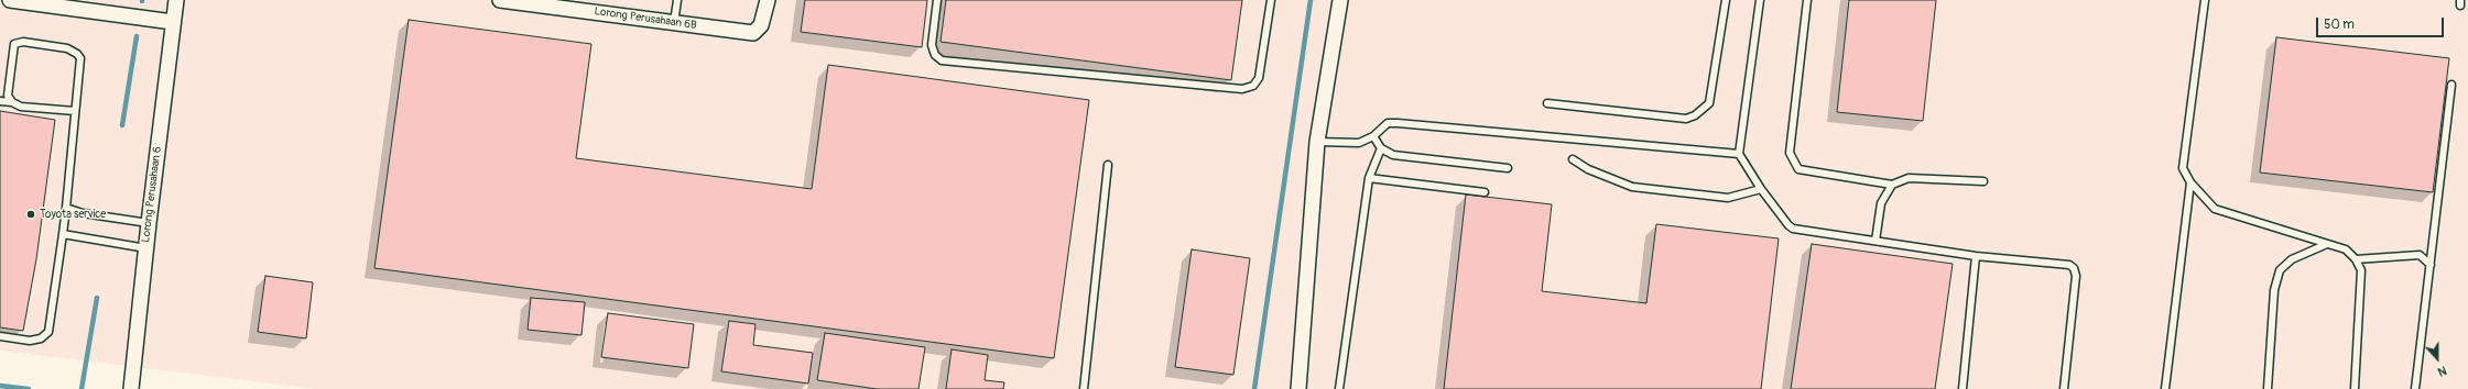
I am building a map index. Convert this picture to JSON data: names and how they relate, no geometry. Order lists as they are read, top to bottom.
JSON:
{
  "streets": {
    "street": ["Lorong Perusahaan 6B", "Lorong Perusahaan 6"]
  },
  "places": ["Toyota service"],
  "scale_bar": "50 m",
  "north": "bottom"
}
